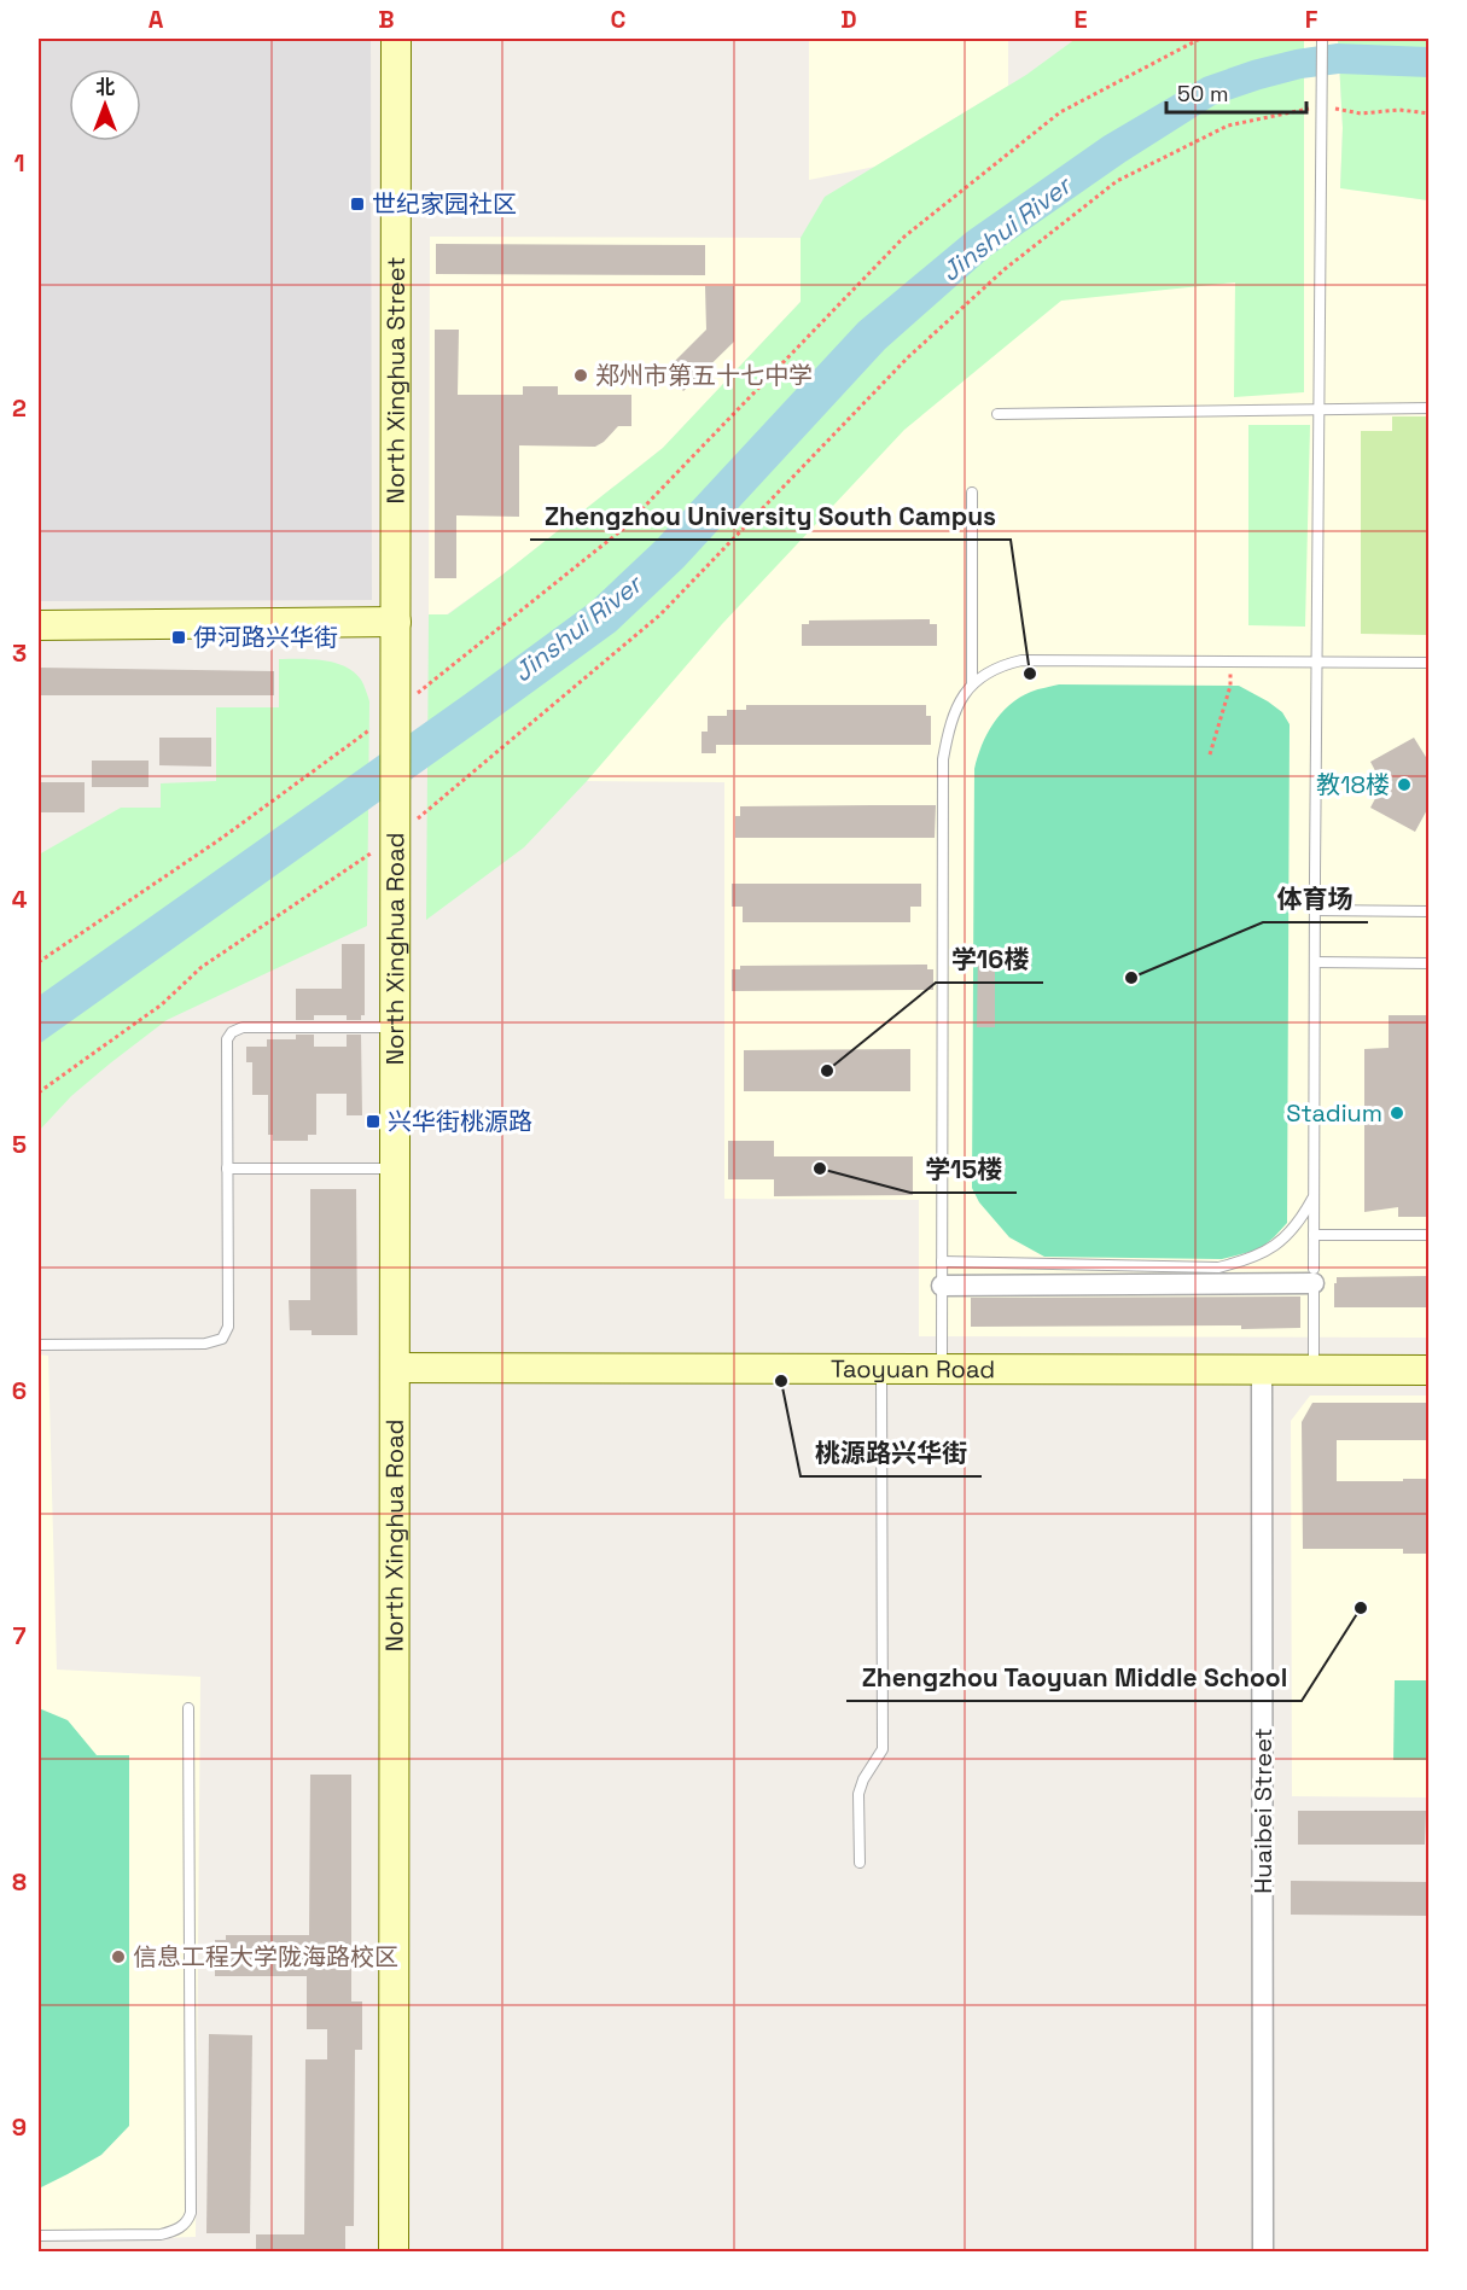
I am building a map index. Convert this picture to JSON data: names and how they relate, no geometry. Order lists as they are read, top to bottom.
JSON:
{
  "streets": {
    "street": [
      "North Xinghua Street",
      "North Xinghua Road",
      "Taoyuan Road",
      "Huaibei Street"
    ]
  },
  "crossings": [
    ["North Xinghua Street", "North Xinghua Road"],
    ["North Xinghua Road", "Taoyuan Road"],
    ["Taoyuan Road", "Huaibei Street"]
  ],
  "water": ["Jinshui River"],
  "places": {
    "transit": ["世纪家园社区", "伊河路兴华街", "兴华街桃源路"],
    "other": [
      "郑州市第五十七中学",
      "Zhengzhou University South Campus",
      "教18楼",
      "体育场",
      "学16楼",
      "Stadium",
      "学15楼",
      "桃源路兴华街",
      "Zhengzhou Taoyuan Middle School",
      "信息工程大学陇海路校区"
    ]
  },
  "scale_bar": "50 m",
  "north": "top",
  "grid": {
    "columns": [
      "A",
      "B",
      "C",
      "D",
      "E",
      "F"
    ],
    "rows": [
      "1",
      "2",
      "3",
      "4",
      "5",
      "6",
      "7",
      "8",
      "9"
    ]
  }
}
